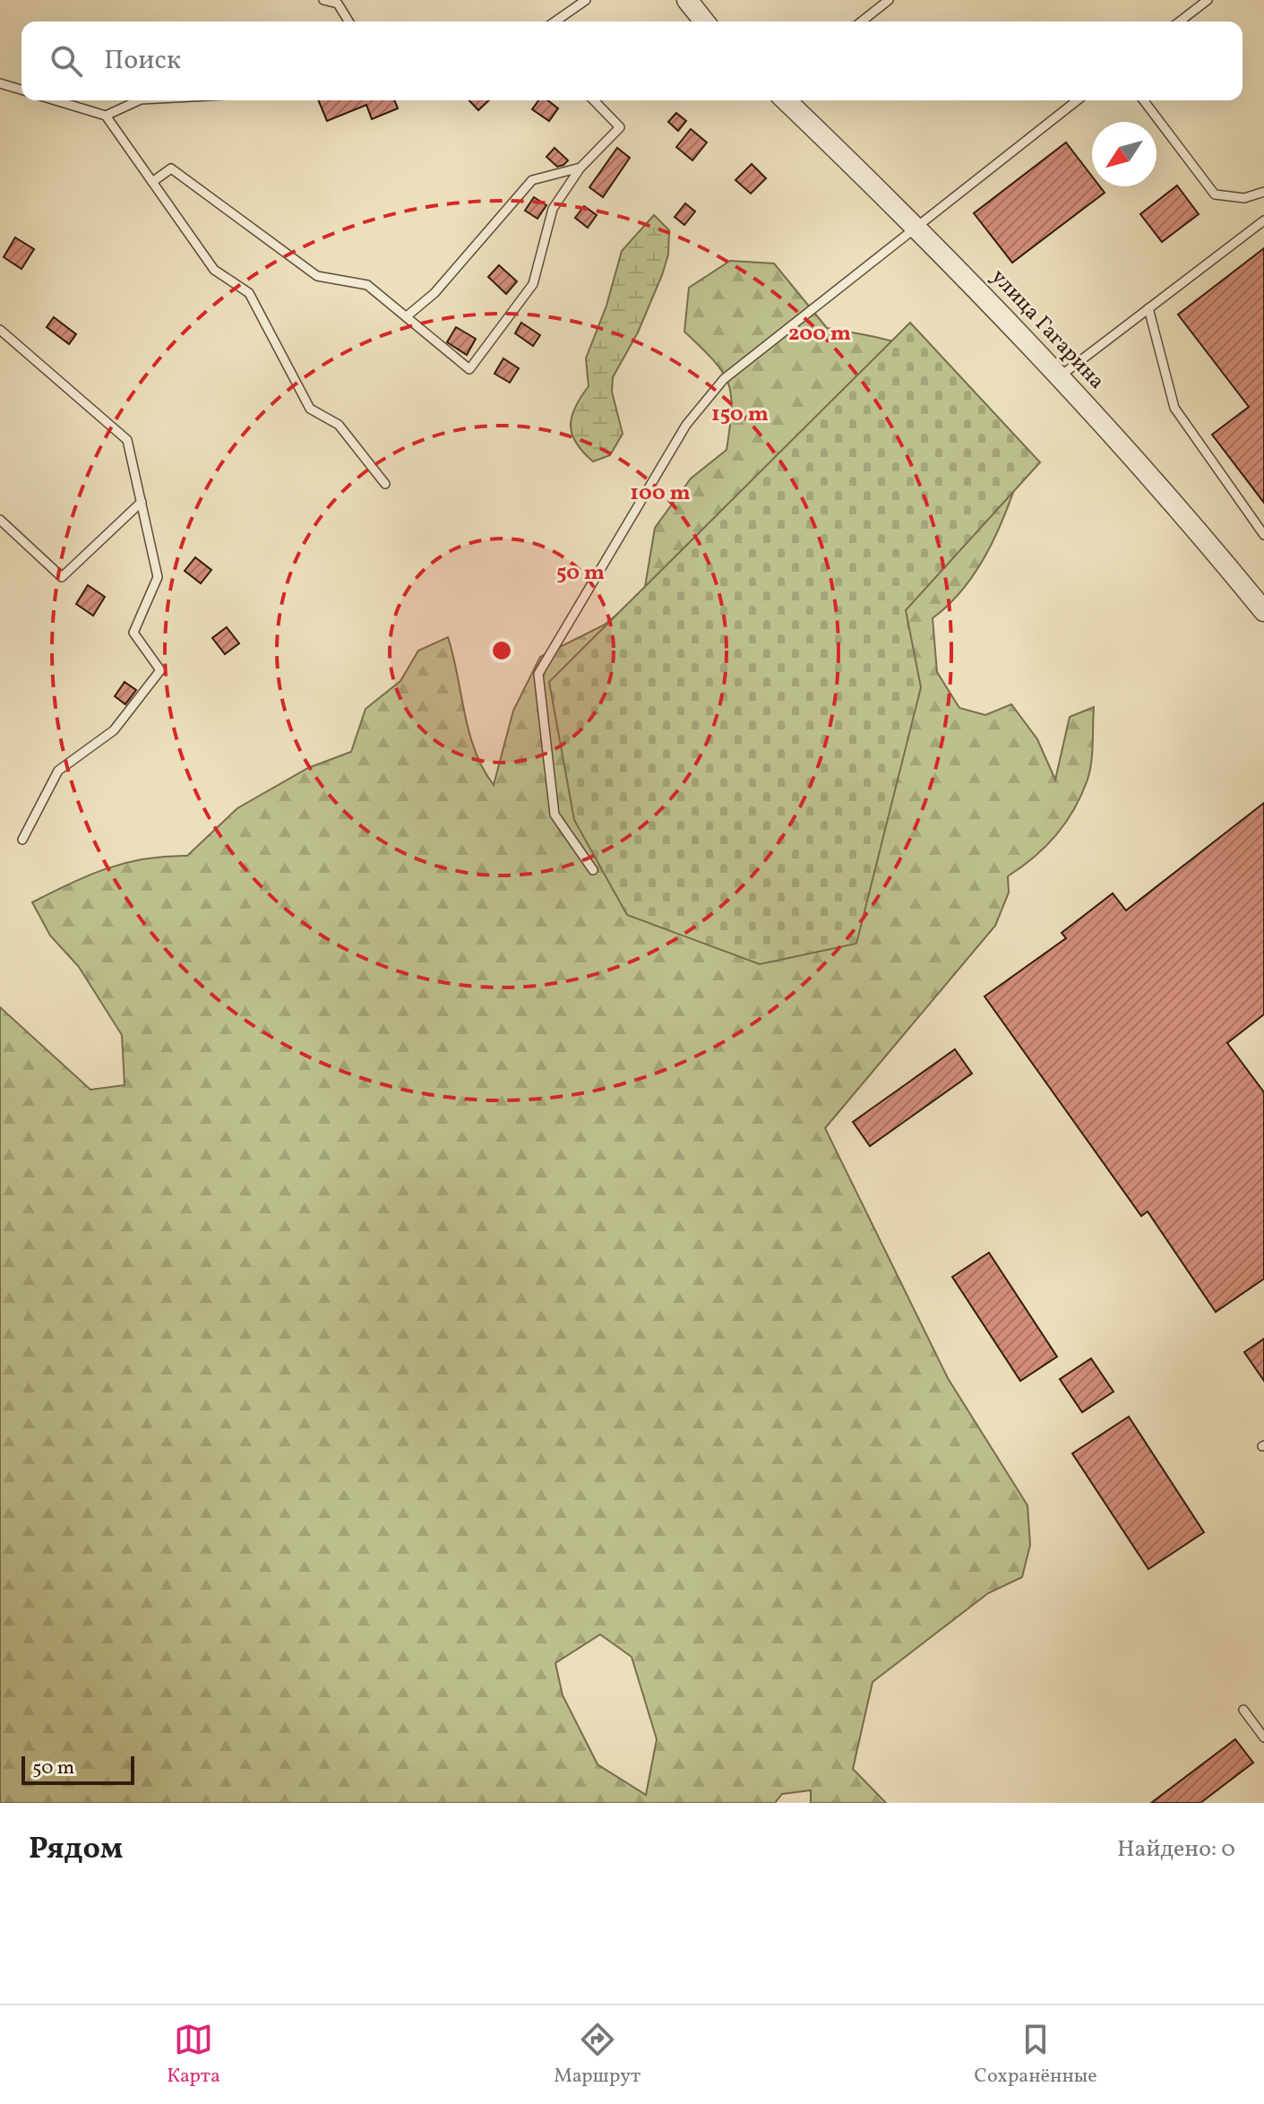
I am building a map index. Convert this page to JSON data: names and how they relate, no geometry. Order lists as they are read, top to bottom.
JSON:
{
  "streets": {
    "street": ["улица Гагарина"]
  },
  "scale_bar": "50 m",
  "north": "bottom left",
  "page": {
    "search": "Поиск",
    "scale": "50 m",
    "heading": ["Рядом", "Найдено: 0"],
    "nav": ["Карта", "Маршрут", "Сохранённые"]
  },
  "rings": [
    "200 m",
    "150 m",
    "100 m",
    "50 m"
  ]
}
